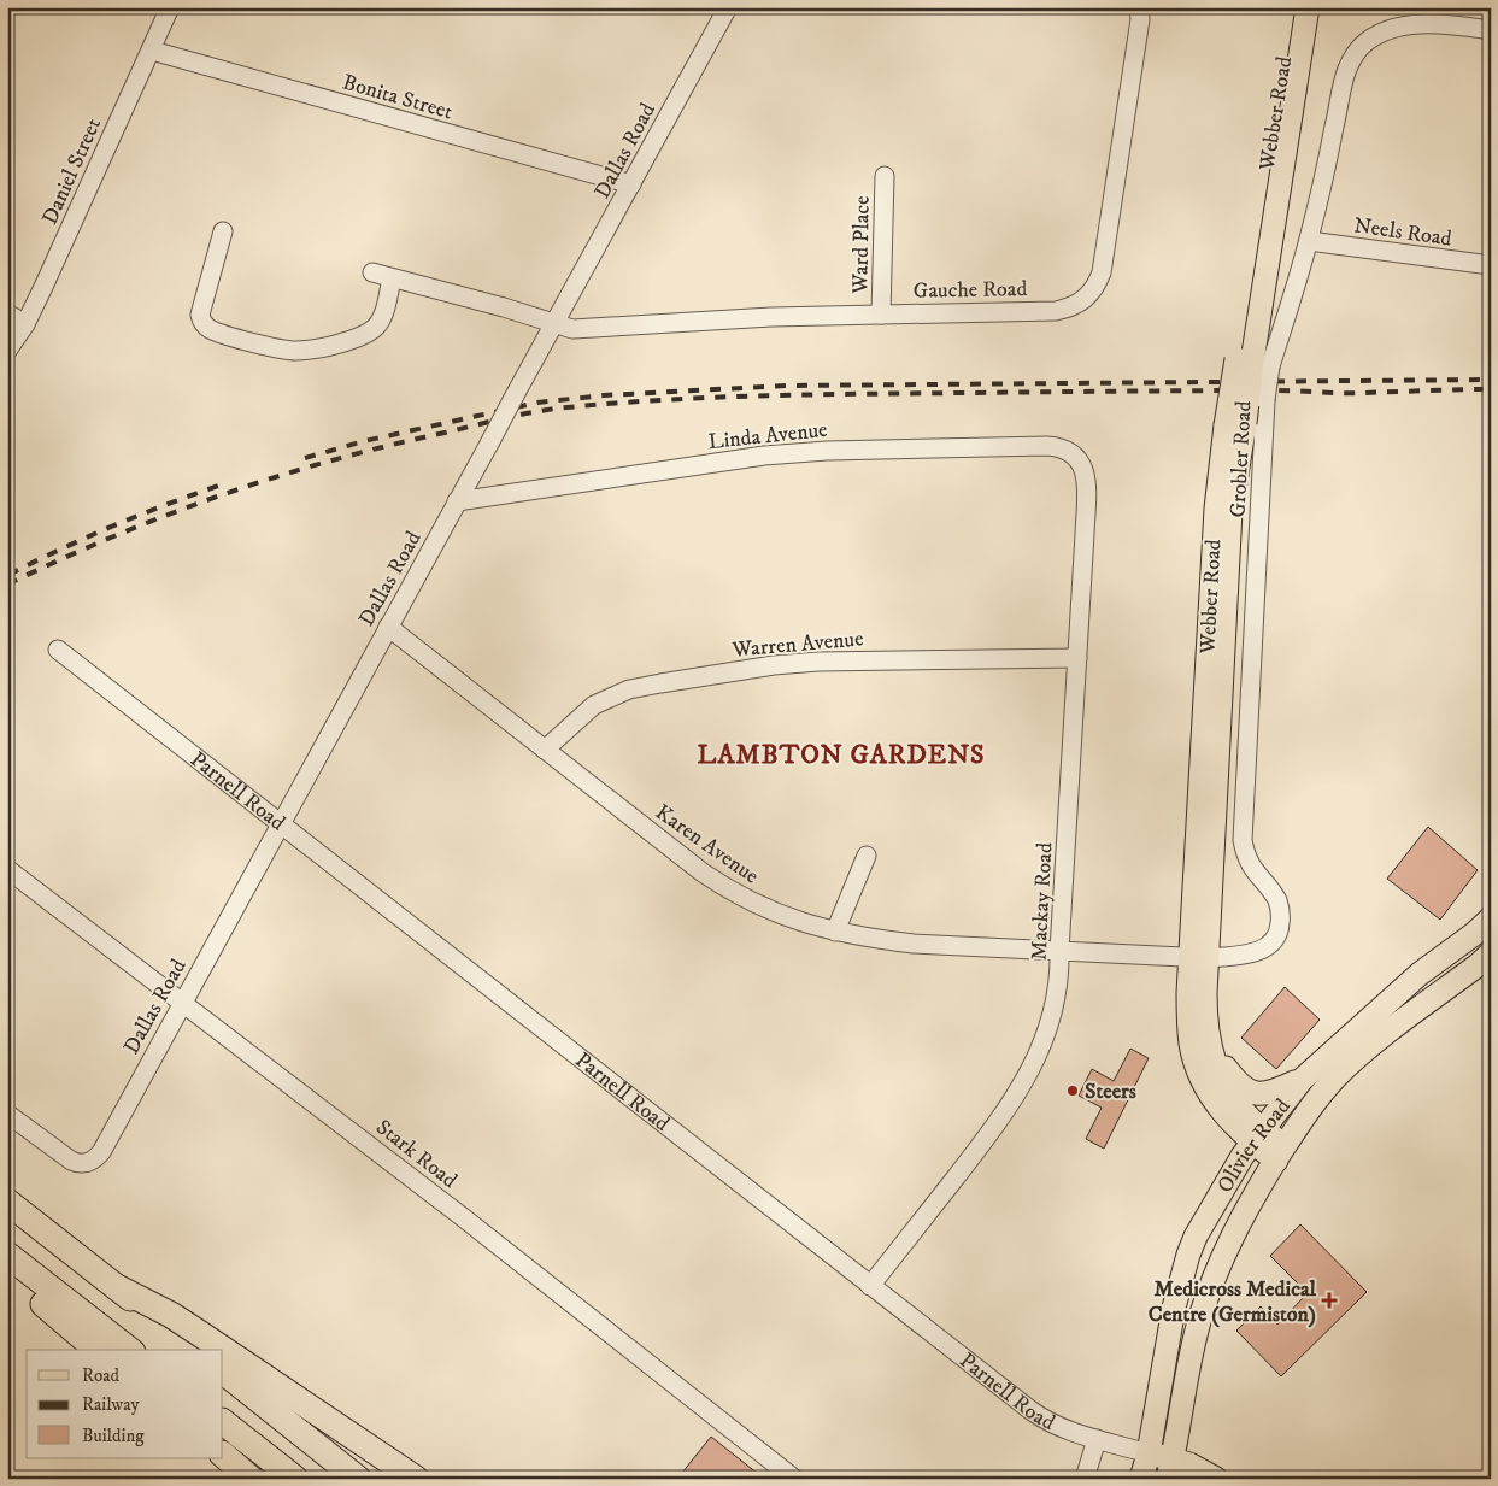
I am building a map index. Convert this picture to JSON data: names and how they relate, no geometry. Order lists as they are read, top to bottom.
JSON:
{
  "streets": {
    "main road": ["Webber Road", "Parnell Road", "Olivier Road"],
    "street": [
      "Bonita Street",
      "Dallas Road",
      "Daniel Street",
      "Neels Road",
      "Ward Place",
      "Gauche Road",
      "Linda Avenue",
      "Grobler Road",
      "Warren Avenue",
      "Karen Avenue",
      "Mackay Road",
      "Stark Road"
    ]
  },
  "crossings": [
    ["Bonita Street", "Dallas Road"],
    ["Bonita Street", "Daniel Street"],
    ["Webber Road", "Grobler Road"],
    ["Webber Road", "Karen Avenue"],
    ["Webber Road", "Olivier Road"],
    ["Dallas Road", "Gauche Road"],
    ["Dallas Road", "Linda Avenue"],
    ["Dallas Road", "Parnell Road"],
    ["Dallas Road", "Karen Avenue"],
    ["Dallas Road", "Stark Road"],
    ["Neels Road", "Grobler Road"],
    ["Ward Place", "Gauche Road"],
    ["Linda Avenue", "Mackay Road"],
    ["Grobler Road", "Karen Avenue"],
    ["Warren Avenue", "Karen Avenue"],
    ["Warren Avenue", "Mackay Road"],
    ["Parnell Road", "Mackay Road"],
    ["Parnell Road", "Olivier Road"],
    ["Karen Avenue", "Mackay Road"]
  ],
  "districts": ["LAMBTON GARDENS"],
  "places": {
    "other": ["Steers"],
    "health": ["Medicross Medical Centre (Germiston)"]
  },
  "legend": ["Road", "Railway", "Building"]
}
